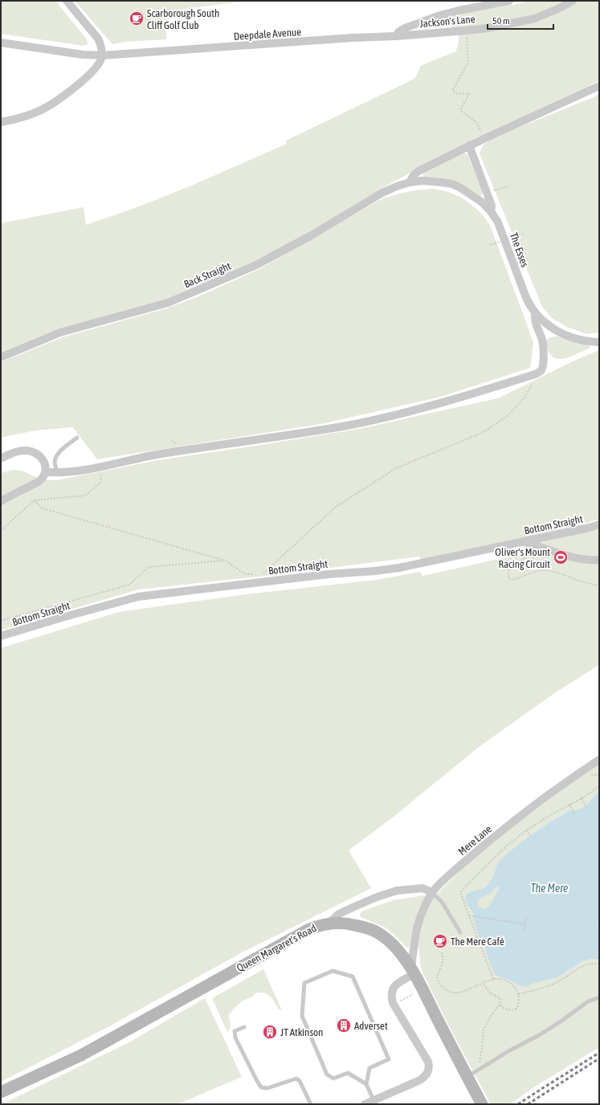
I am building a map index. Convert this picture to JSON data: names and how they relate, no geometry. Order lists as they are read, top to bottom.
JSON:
{
  "streets": {
    "main road": ["Queen Margaret's Road"],
    "street": [
      "Jackson's Lane",
      "Deepdale Avenue",
      "The Esses",
      "Back Straight",
      "Bottom Straight",
      "Mere Lane"
    ]
  },
  "crossings": [
    ["Jackson's Lane", "Deepdale Avenue"],
    ["The Esses", "Back Straight"],
    ["Mere Lane", "Queen Margaret's Road"]
  ],
  "water": ["The Mere"],
  "places": {
    "cafe": ["Scarborough South Cliff Golf Club", "The Mere Café"],
    "sports": ["Oliver's Mount Racing Circuit"],
    "building": ["Adverset", "JT Atkinson"]
  },
  "scale_bar": "50 m"
}
